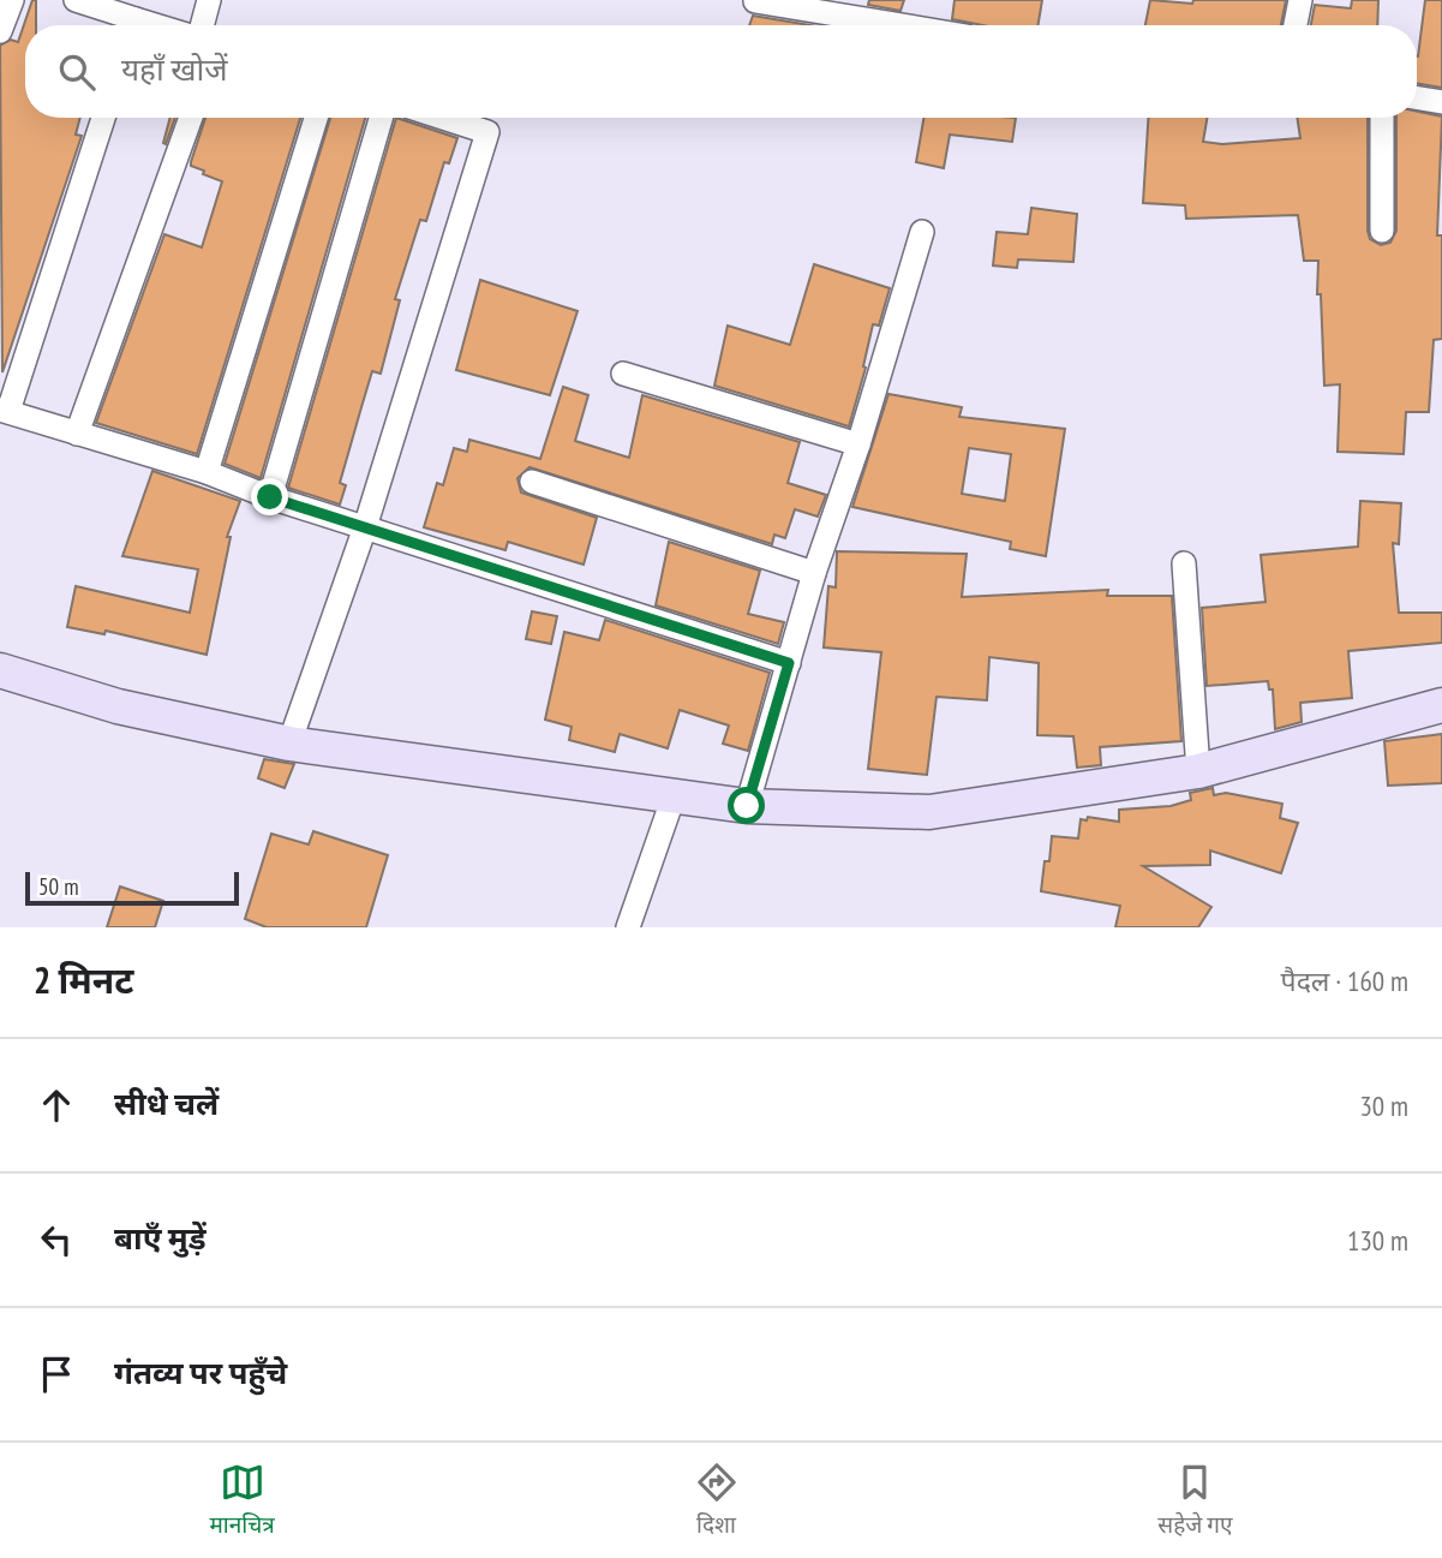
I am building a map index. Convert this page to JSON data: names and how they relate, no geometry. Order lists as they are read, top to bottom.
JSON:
{
  "scale_bar": "50 m",
  "page": {
    "search": "यहाँ खोजें",
    "scale": "50 m",
    "heading": ["2 मिनट", "पैदल · 160 m"],
    "list": [
      ["सीधे चलें", "30 m"],
      ["बाएँ मुड़ें", "130 m"],
      "गंतव्य पर पहुँचे"
    ],
    "nav": ["मानचित्र", "दिशा", "सहेजे गए"]
  }
}
